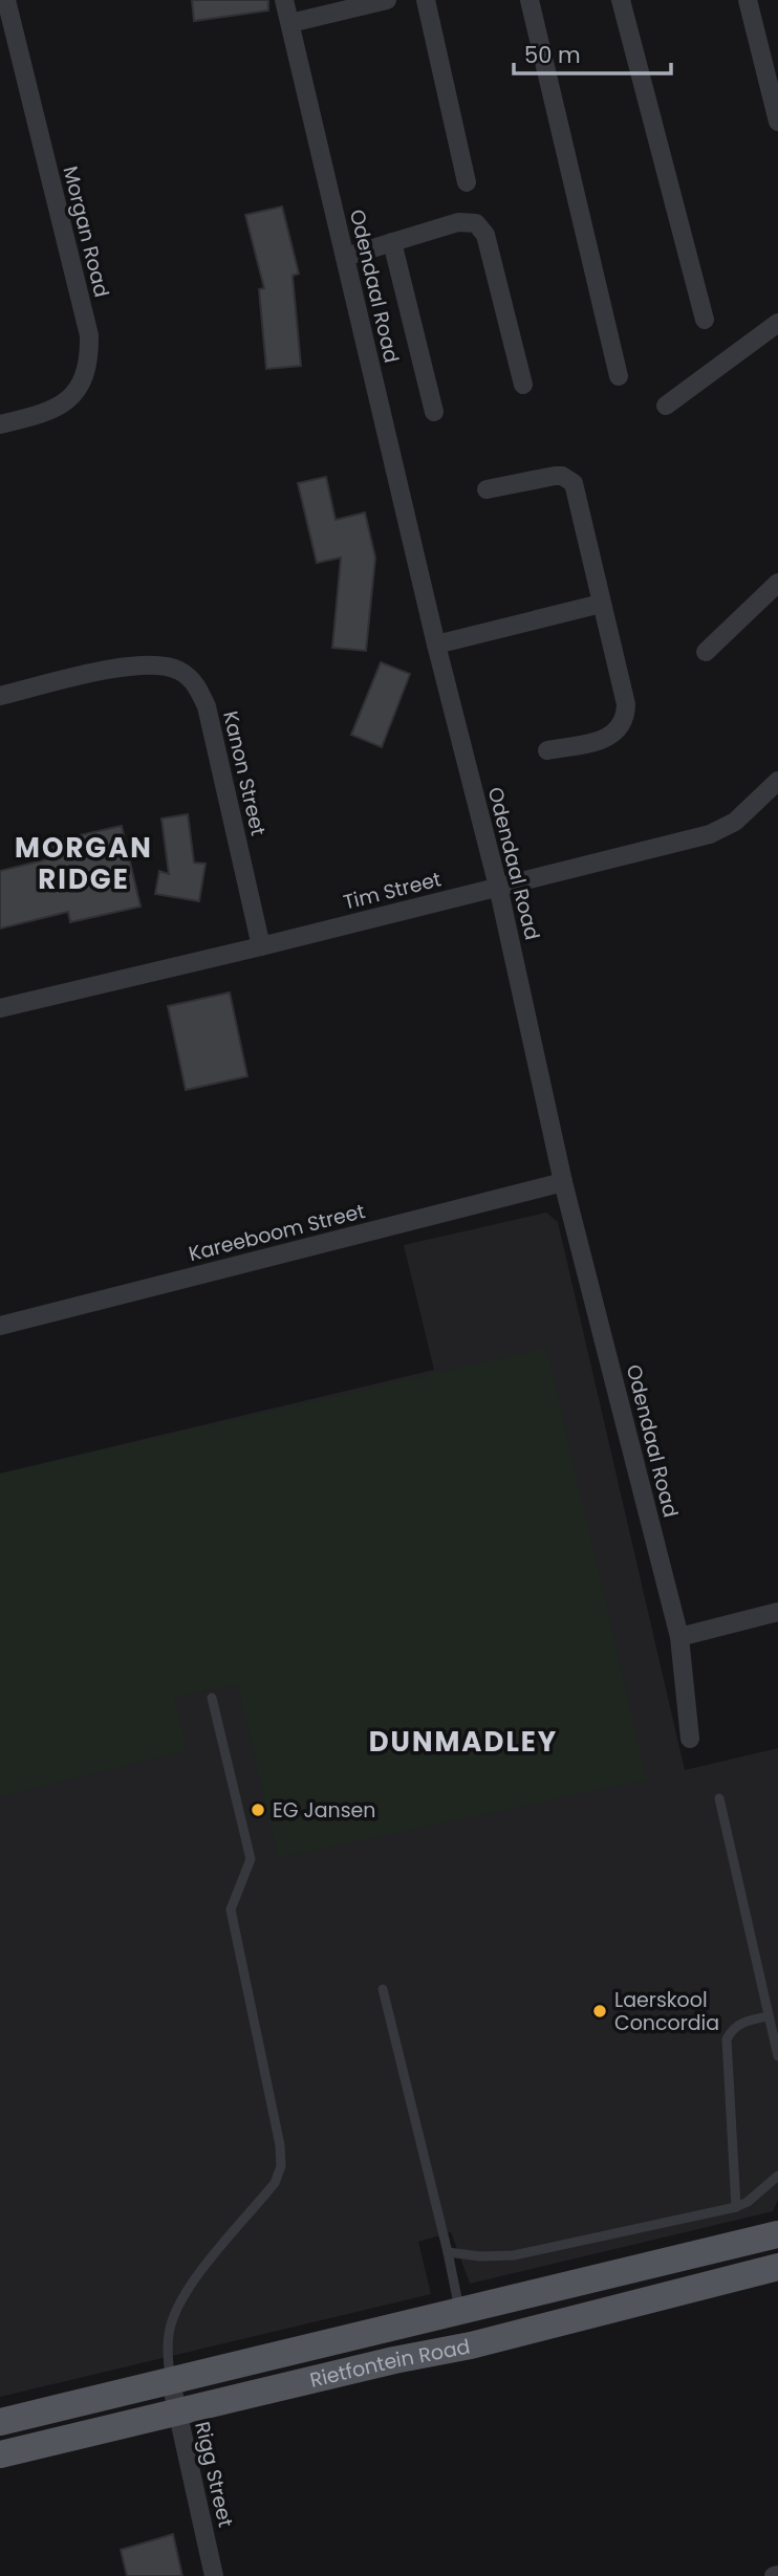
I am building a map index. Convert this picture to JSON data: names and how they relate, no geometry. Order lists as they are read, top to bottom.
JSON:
{
  "streets": {
    "main road": ["Rietfontein Road"],
    "street": [
      "Morgan Road",
      "Odendaal Road",
      "Kanon Street",
      "Tim Street",
      "Kareeboom Street",
      "Rigg Street"
    ]
  },
  "crossings": [
    ["Odendaal Road", "Tim Street"],
    ["Odendaal Road", "Kareeboom Street"],
    ["Kanon Street", "Tim Street"],
    ["Rietfontein Road", "Rigg Street"]
  ],
  "districts": ["MORGAN RIDGE", "DUNMADLEY"],
  "places": ["EG Jansen", "Laerskool Concordia"],
  "scale_bar": "50 m"
}
